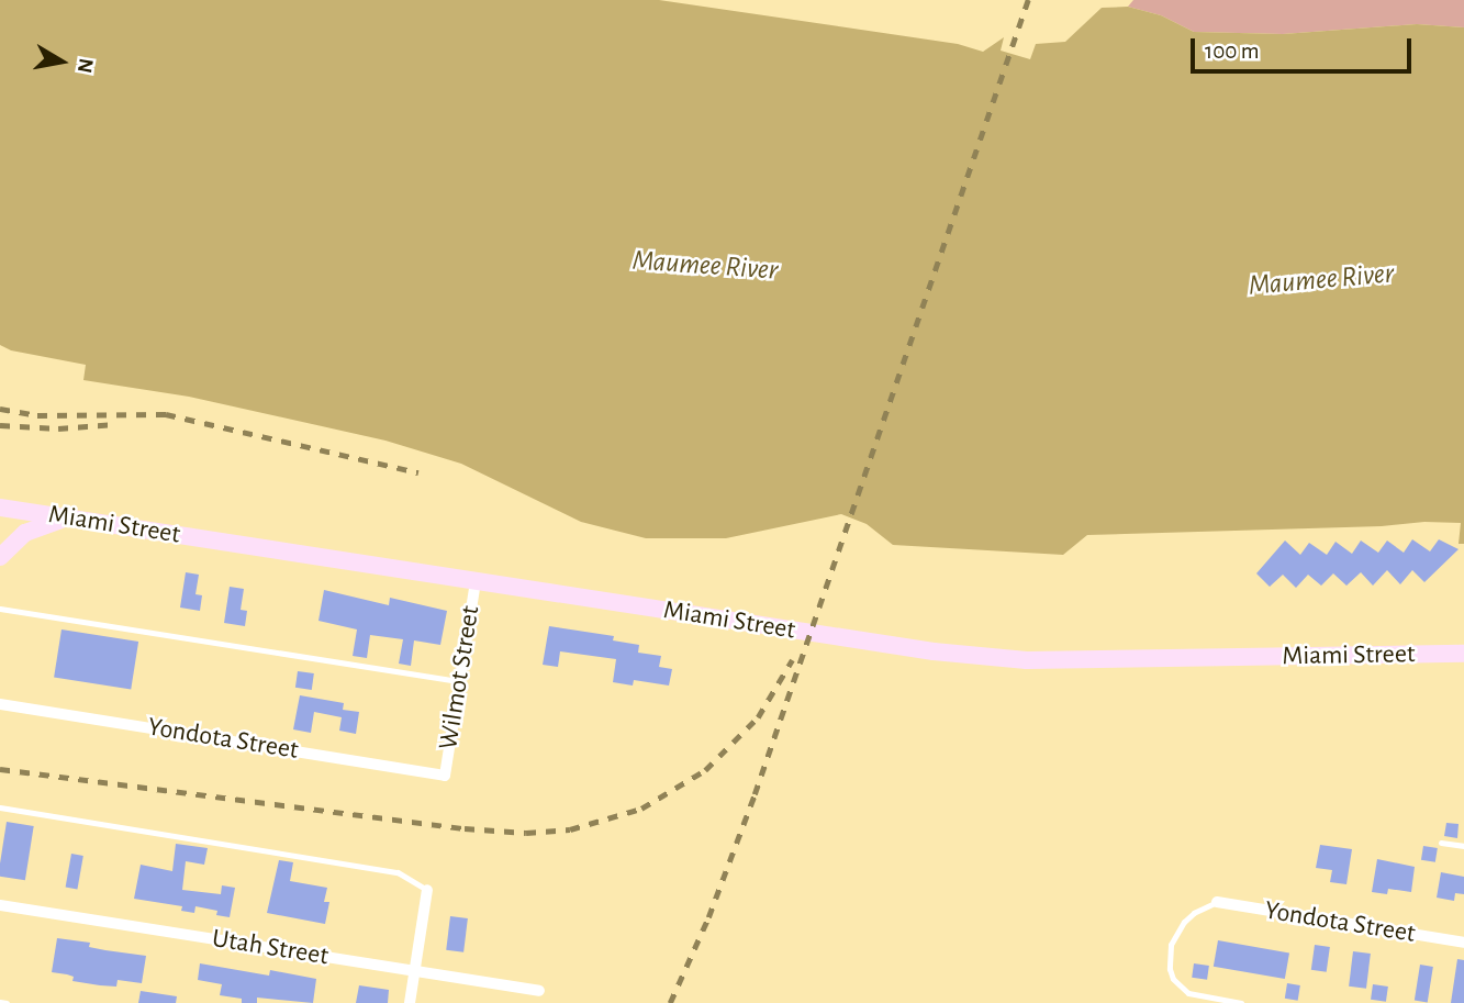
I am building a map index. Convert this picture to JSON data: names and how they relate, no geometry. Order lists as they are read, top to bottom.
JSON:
{
  "streets": {
    "street": [
      "Miami Street",
      "Wilmot Street",
      "Yondota Street",
      "Utah Street"
    ]
  },
  "crossings": [
    ["Miami Street", "Wilmot Street"],
    ["Wilmot Street", "Yondota Street"]
  ],
  "water": ["Maumee River"],
  "scale_bar": "100 m",
  "north": "right"
}
